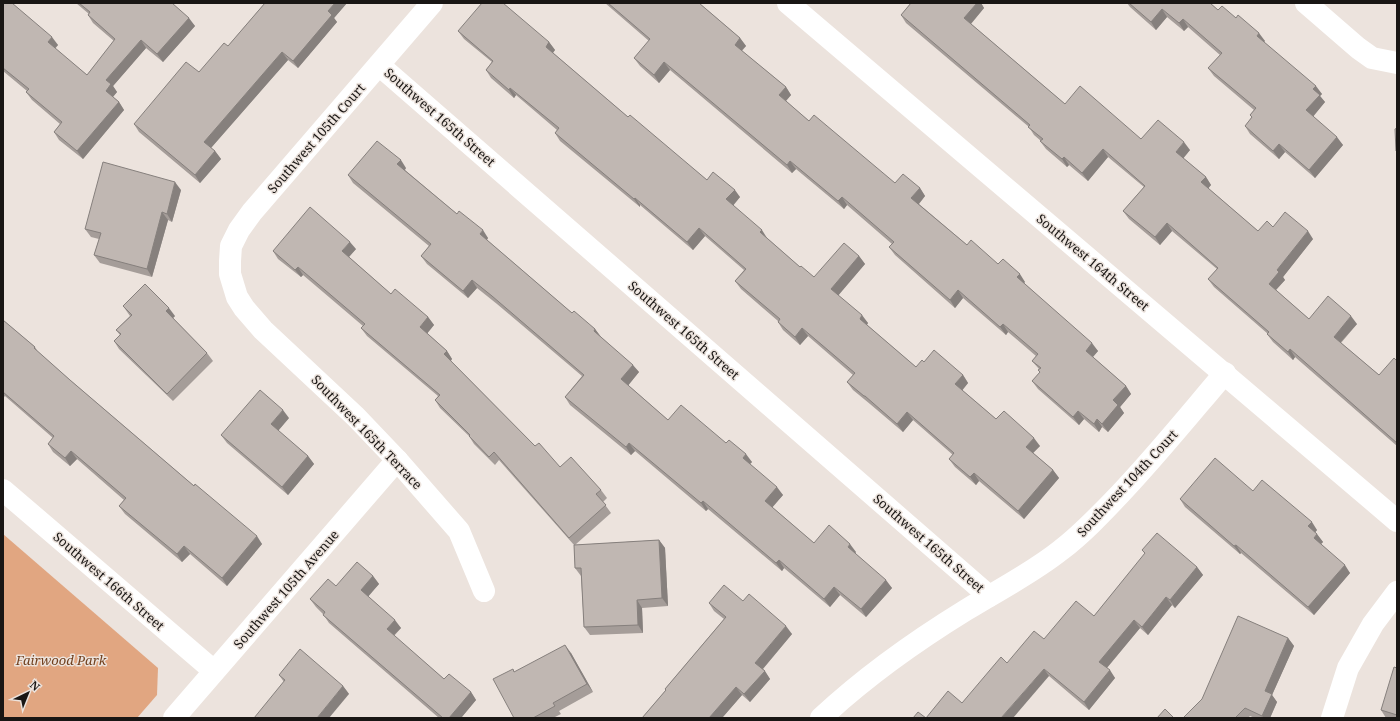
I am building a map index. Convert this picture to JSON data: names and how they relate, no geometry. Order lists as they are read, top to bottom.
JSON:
{
  "streets": {
    "street": [
      "Southwest 165th Street",
      "Southwest 105th Court",
      "Southwest 164th Street",
      "Southwest 165th Terrace",
      "Southwest 104th Court",
      "Southwest 166th Street",
      "Southwest 105th Avenue"
    ]
  },
  "crossings": [
    ["Southwest 165th Street", "Southwest 105th Court"],
    ["Southwest 165th Street", "Southwest 104th Court"],
    ["Southwest 105th Court", "Southwest 165th Terrace"],
    ["Southwest 164th Street", "Southwest 104th Court"],
    ["Southwest 165th Terrace", "Southwest 105th Avenue"],
    ["Southwest 166th Street", "Southwest 105th Avenue"]
  ],
  "parks": ["Fairwood Park"],
  "north": "top right"
}
